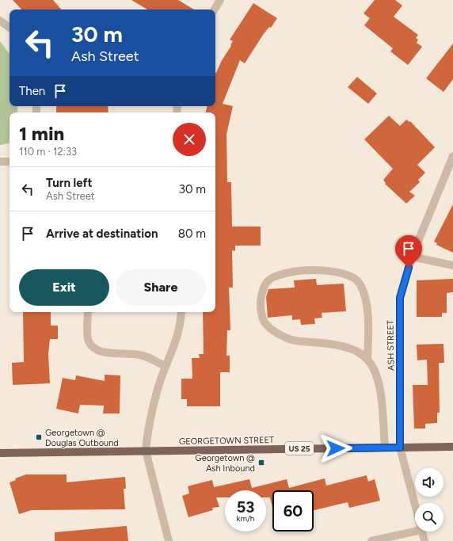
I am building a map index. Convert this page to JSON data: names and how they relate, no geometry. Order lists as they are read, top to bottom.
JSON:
{
  "streets": {
    "main road": ["GEORGETOWN STREET", "US 25"],
    "street": ["ASH STREET"]
  },
  "crossings": [
    ["ASH STREET", "GEORGETOWN STREET"]
  ],
  "places": {
    "transit": ["Georgetown @ Douglas Outbound", "Georgetown @ Ash Inbound"]
  },
  "page": {
    "turn": ["30 m", "Ash Street"],
    "then": "Then",
    "heading": ["1 min", "110 m · 12:33"],
    "list": [
      {
        "name": "Turn left",
        "note": "Ash Street",
        "value": "30 m"
      },
      {
        "name": "Arrive at destination",
        "value": "80 m"
      }
    ],
    "buttons": ["Exit", "Share"],
    "speed": "53 km/h",
    "limit": "60"
  }
}
